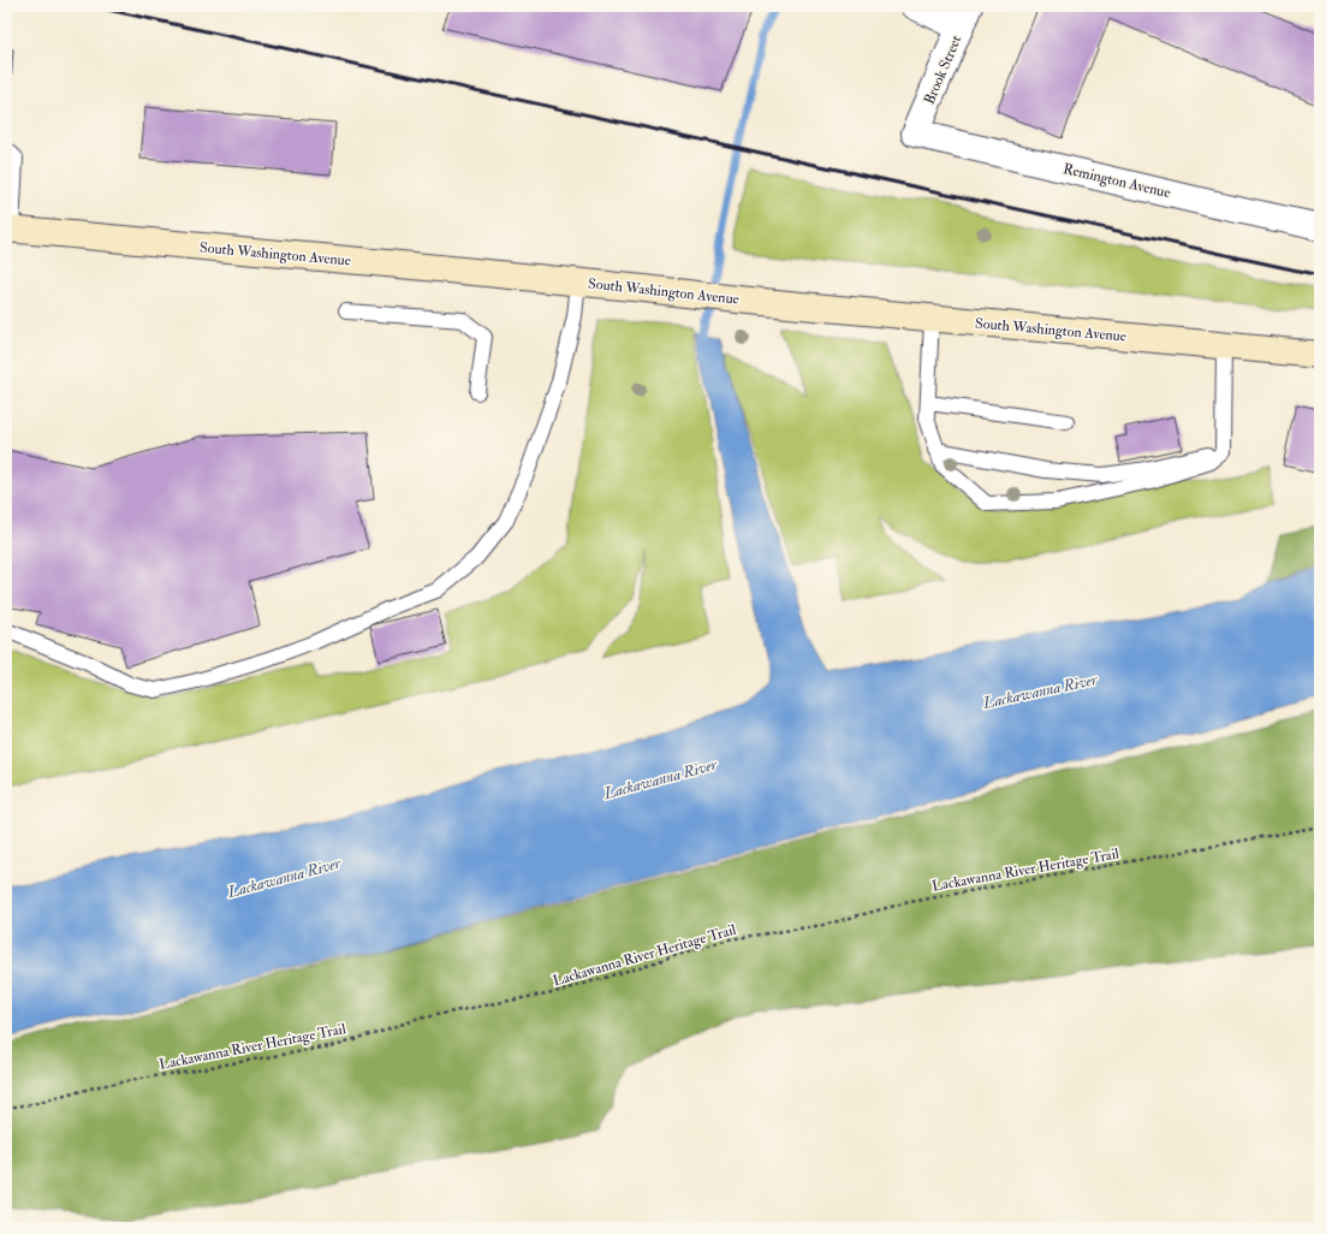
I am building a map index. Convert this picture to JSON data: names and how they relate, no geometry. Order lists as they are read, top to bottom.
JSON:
{
  "streets": {
    "street": ["Brook Street", "Remington Avenue", "South Washington Avenue"],
    "path": ["Lackawanna River Heritage Trail"]
  },
  "crossings": [
    ["Brook Street", "Remington Avenue"]
  ],
  "water": ["Lackawanna River"]
}
